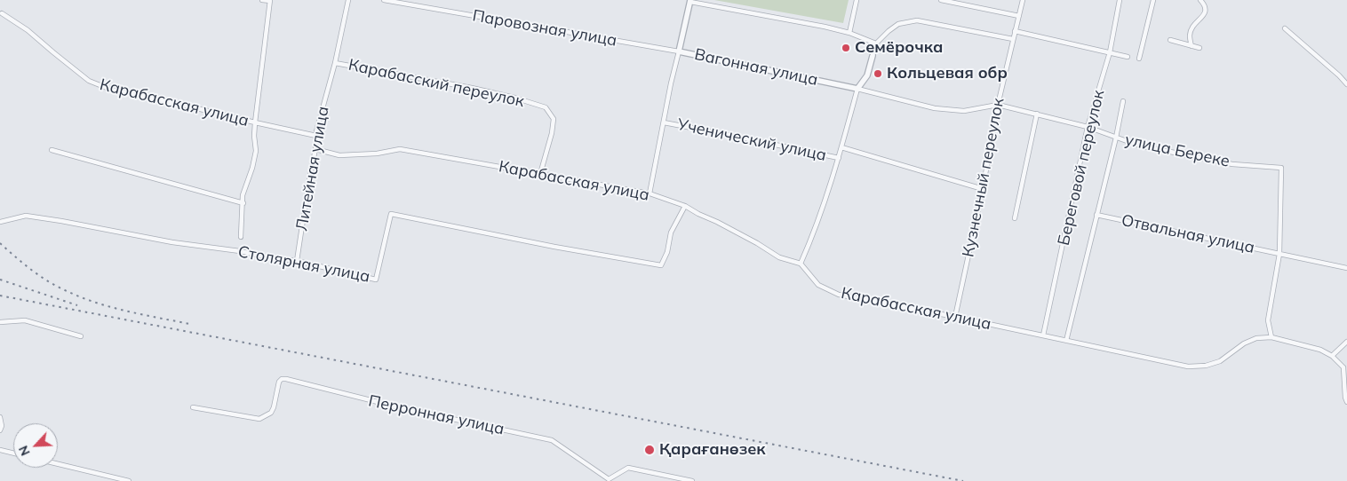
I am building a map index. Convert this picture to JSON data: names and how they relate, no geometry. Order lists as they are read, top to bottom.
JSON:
{
  "streets": {
    "street": [
      "Паровозная улица",
      "Вагонная улица",
      "Карабасский переулок",
      "Карабасская улица",
      "Ученический улица",
      "улица Береке",
      "Береговой переулок",
      "Литейная улица",
      "Кузнечный переулок",
      "Отвальная улица",
      "Столярная улица",
      "Перронная улица"
    ]
  },
  "crossings": [
    ["Паровозная улица", "Вагонная улица"],
    ["Карабасский переулок", "Карабасская улица"],
    ["Карабасский переулок", "Литейная улица"],
    ["Карабасская улица", "Береговой переулок"],
    ["Карабасская улица", "Литейная улица"],
    ["Карабасская улица", "Кузнечный переулок"],
    ["Карабасская улица", "Отвальная улица"],
    ["Карабасская улица", "Столярная улица"],
    ["Ученический улица", "Кузнечный переулок"],
    ["улица Береке", "Береговой переулок"],
    ["улица Береке", "Кузнечный переулок"],
    ["улица Береке", "Отвальная улица"],
    ["Литейная улица", "Столярная улица"]
  ],
  "places": ["Семёрочка", "Кольцевая обр", "Қарағанөзек"],
  "north": "bottom left"
}
